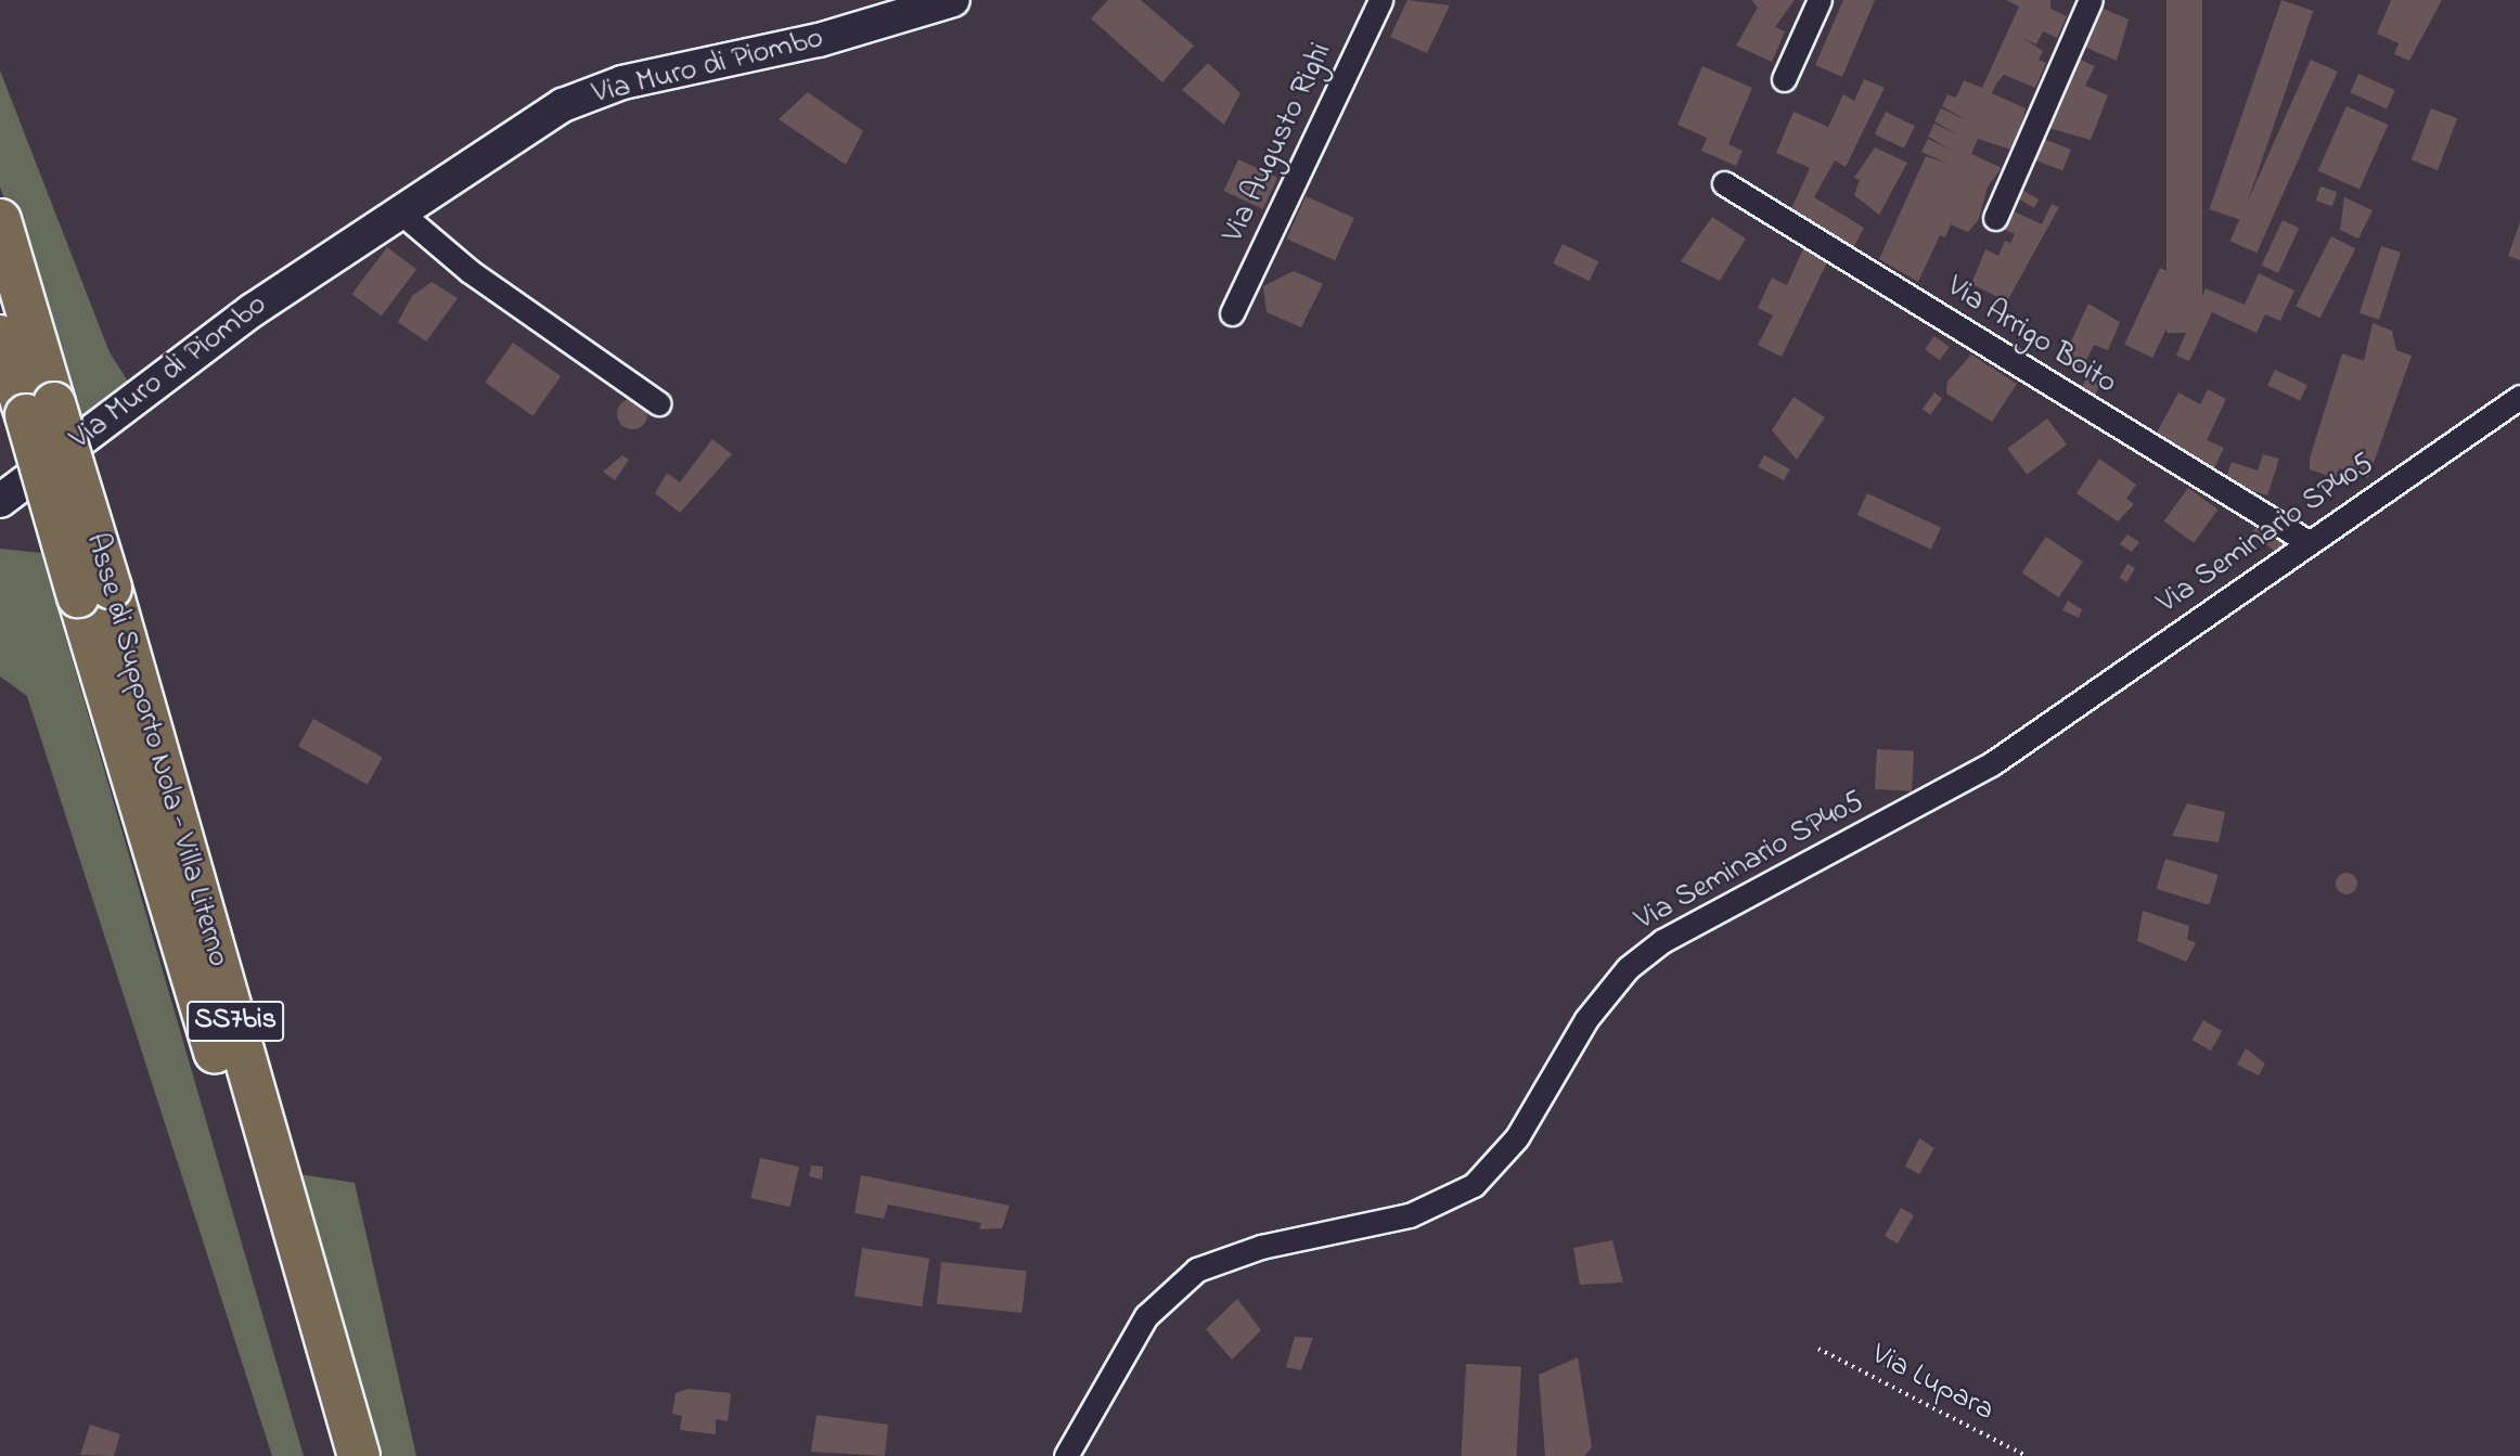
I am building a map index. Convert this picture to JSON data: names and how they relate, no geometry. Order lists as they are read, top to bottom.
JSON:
{
  "streets": {
    "highway": ["Asse di Supporto Nola - Villa Literno", "SS7bis"],
    "street": [
      "Via Muro di Piombo",
      "Via Augusto Righi",
      "Via Arrigo Boito",
      "Via Seminario SP405"
    ],
    "path": ["Via Lupara"]
  },
  "crossings": [
    ["Via Arrigo Boito", "Via Seminario SP405"]
  ]
}
